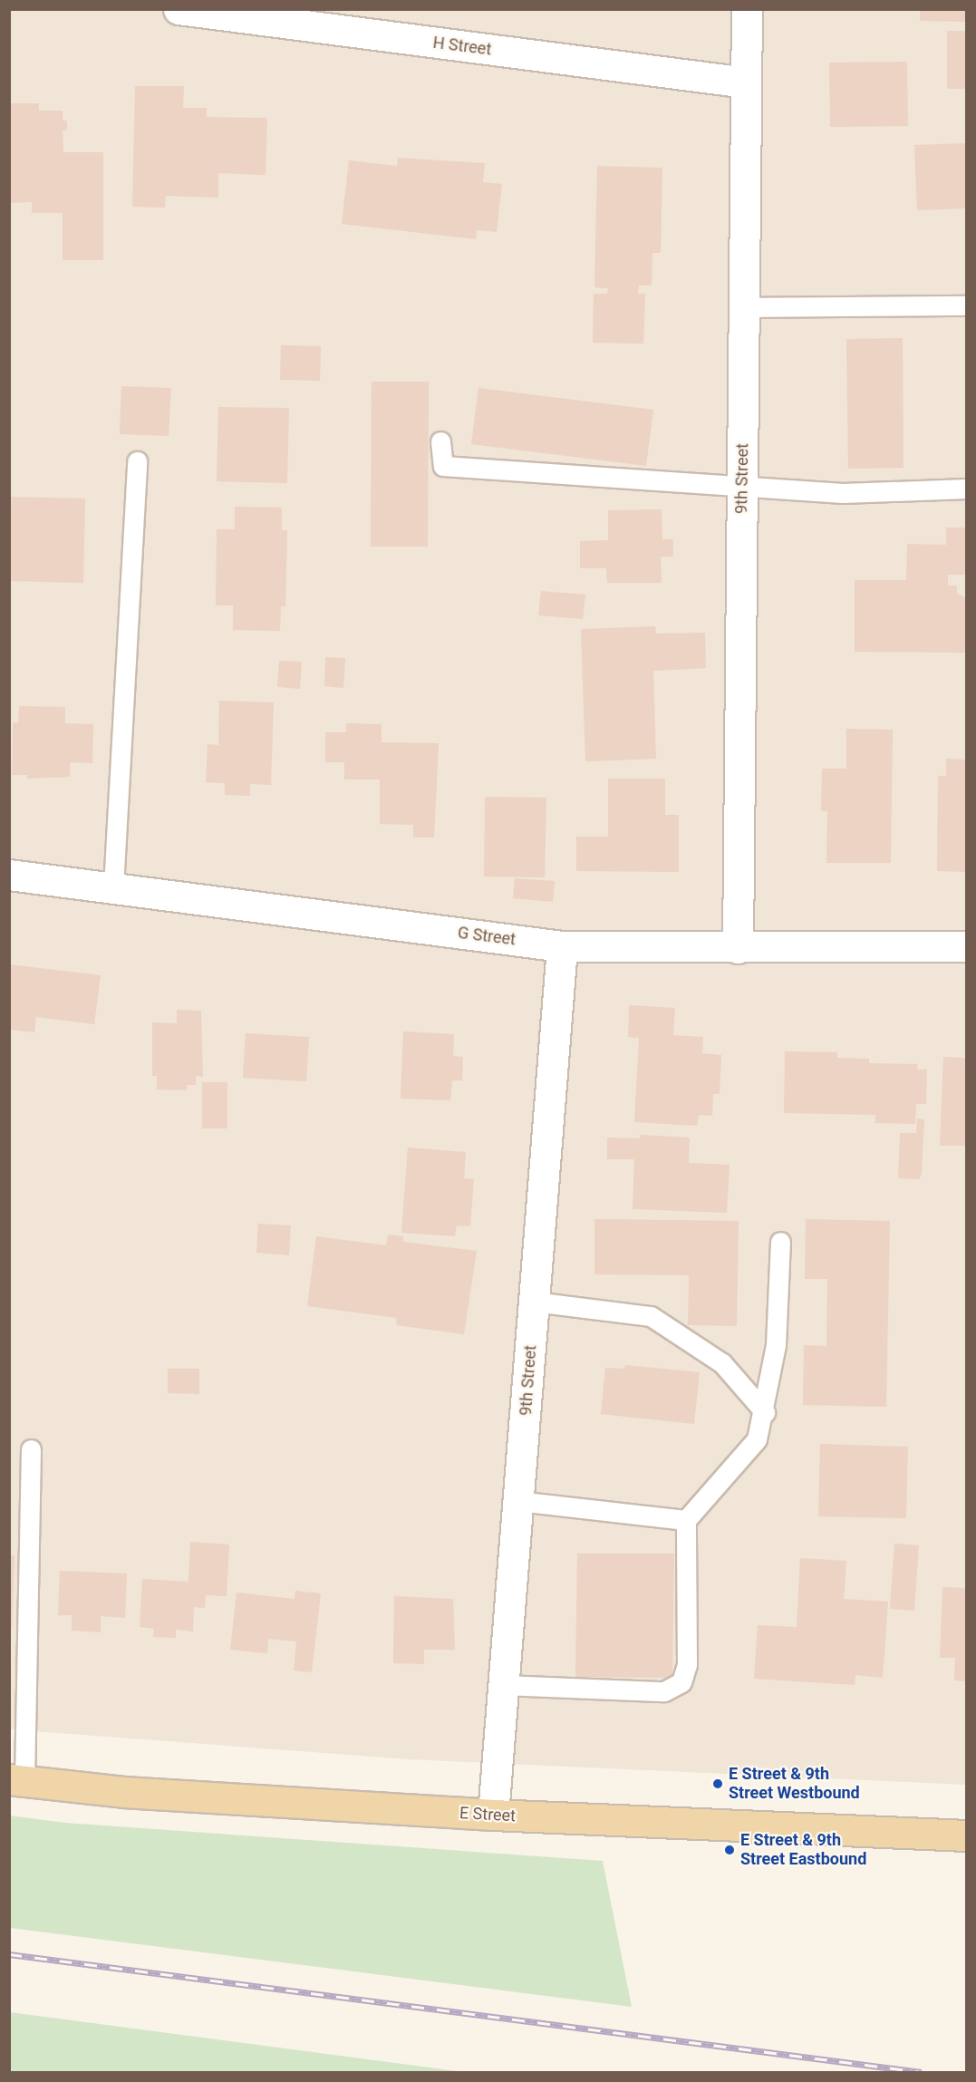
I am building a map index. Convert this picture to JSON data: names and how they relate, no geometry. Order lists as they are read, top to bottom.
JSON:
{
  "streets": {
    "main road": ["E Street"],
    "street": ["H Street", "9th Street", "G Street"]
  },
  "crossings": [
    ["H Street", "9th Street"],
    ["9th Street", "G Street"],
    ["9th Street", "E Street"]
  ],
  "places": ["E Street & 9th Street Westbound", "E Street & 9th Street Eastbound"]
}
